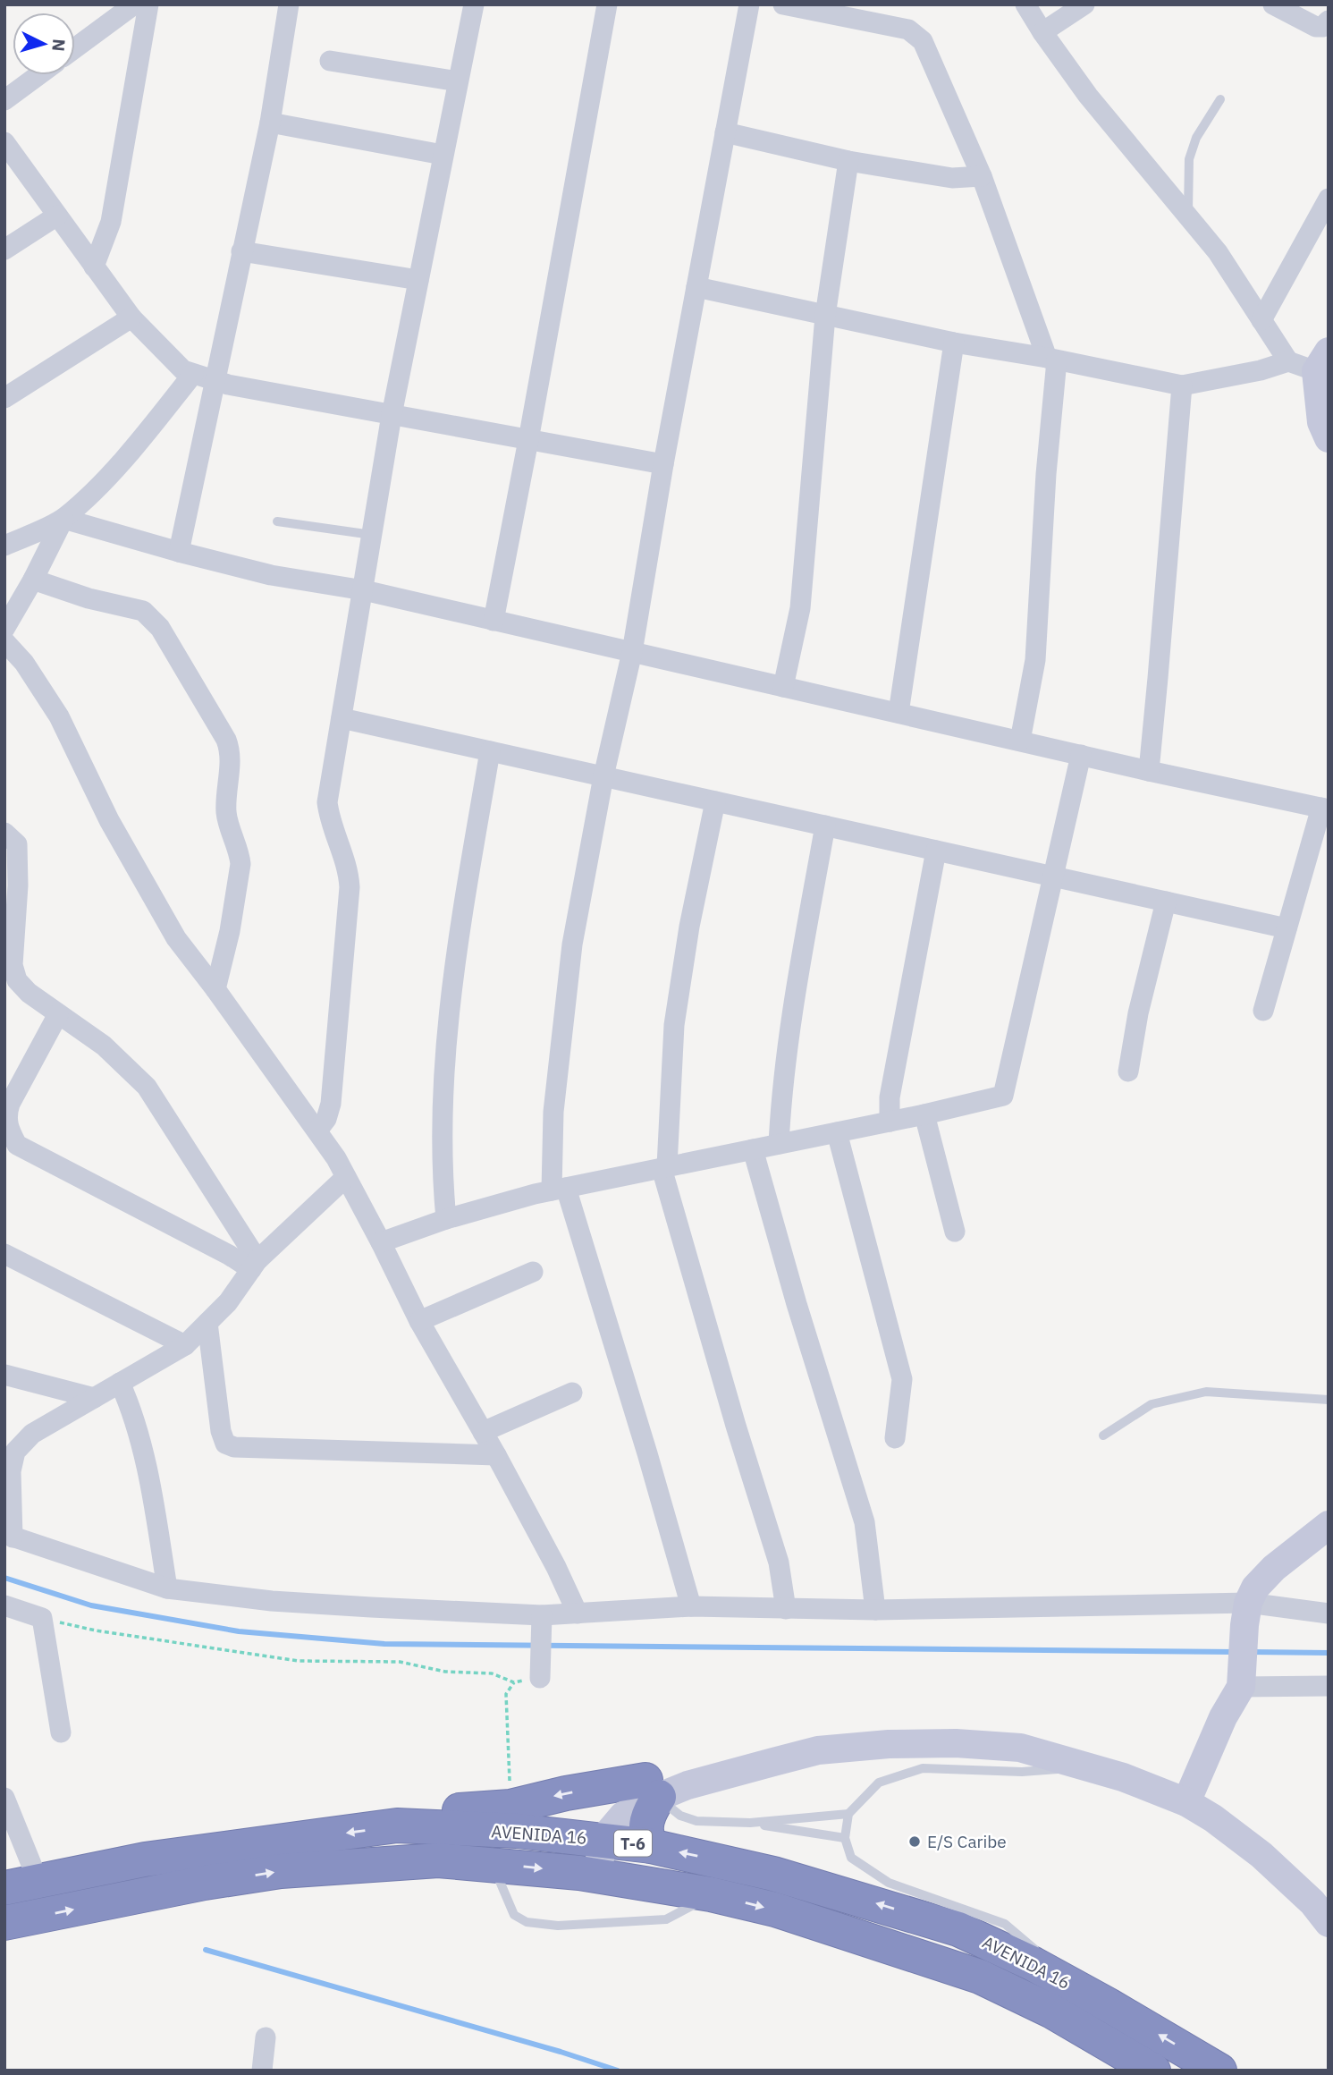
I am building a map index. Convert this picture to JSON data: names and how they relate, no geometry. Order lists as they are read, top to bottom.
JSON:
{
  "streets": {
    "highway": ["AVENIDA 16", "T-6"]
  },
  "crossings": [
    ["AVENIDA 16", "T-6"]
  ],
  "places": ["E/S Caribe"],
  "north": "right"
}
